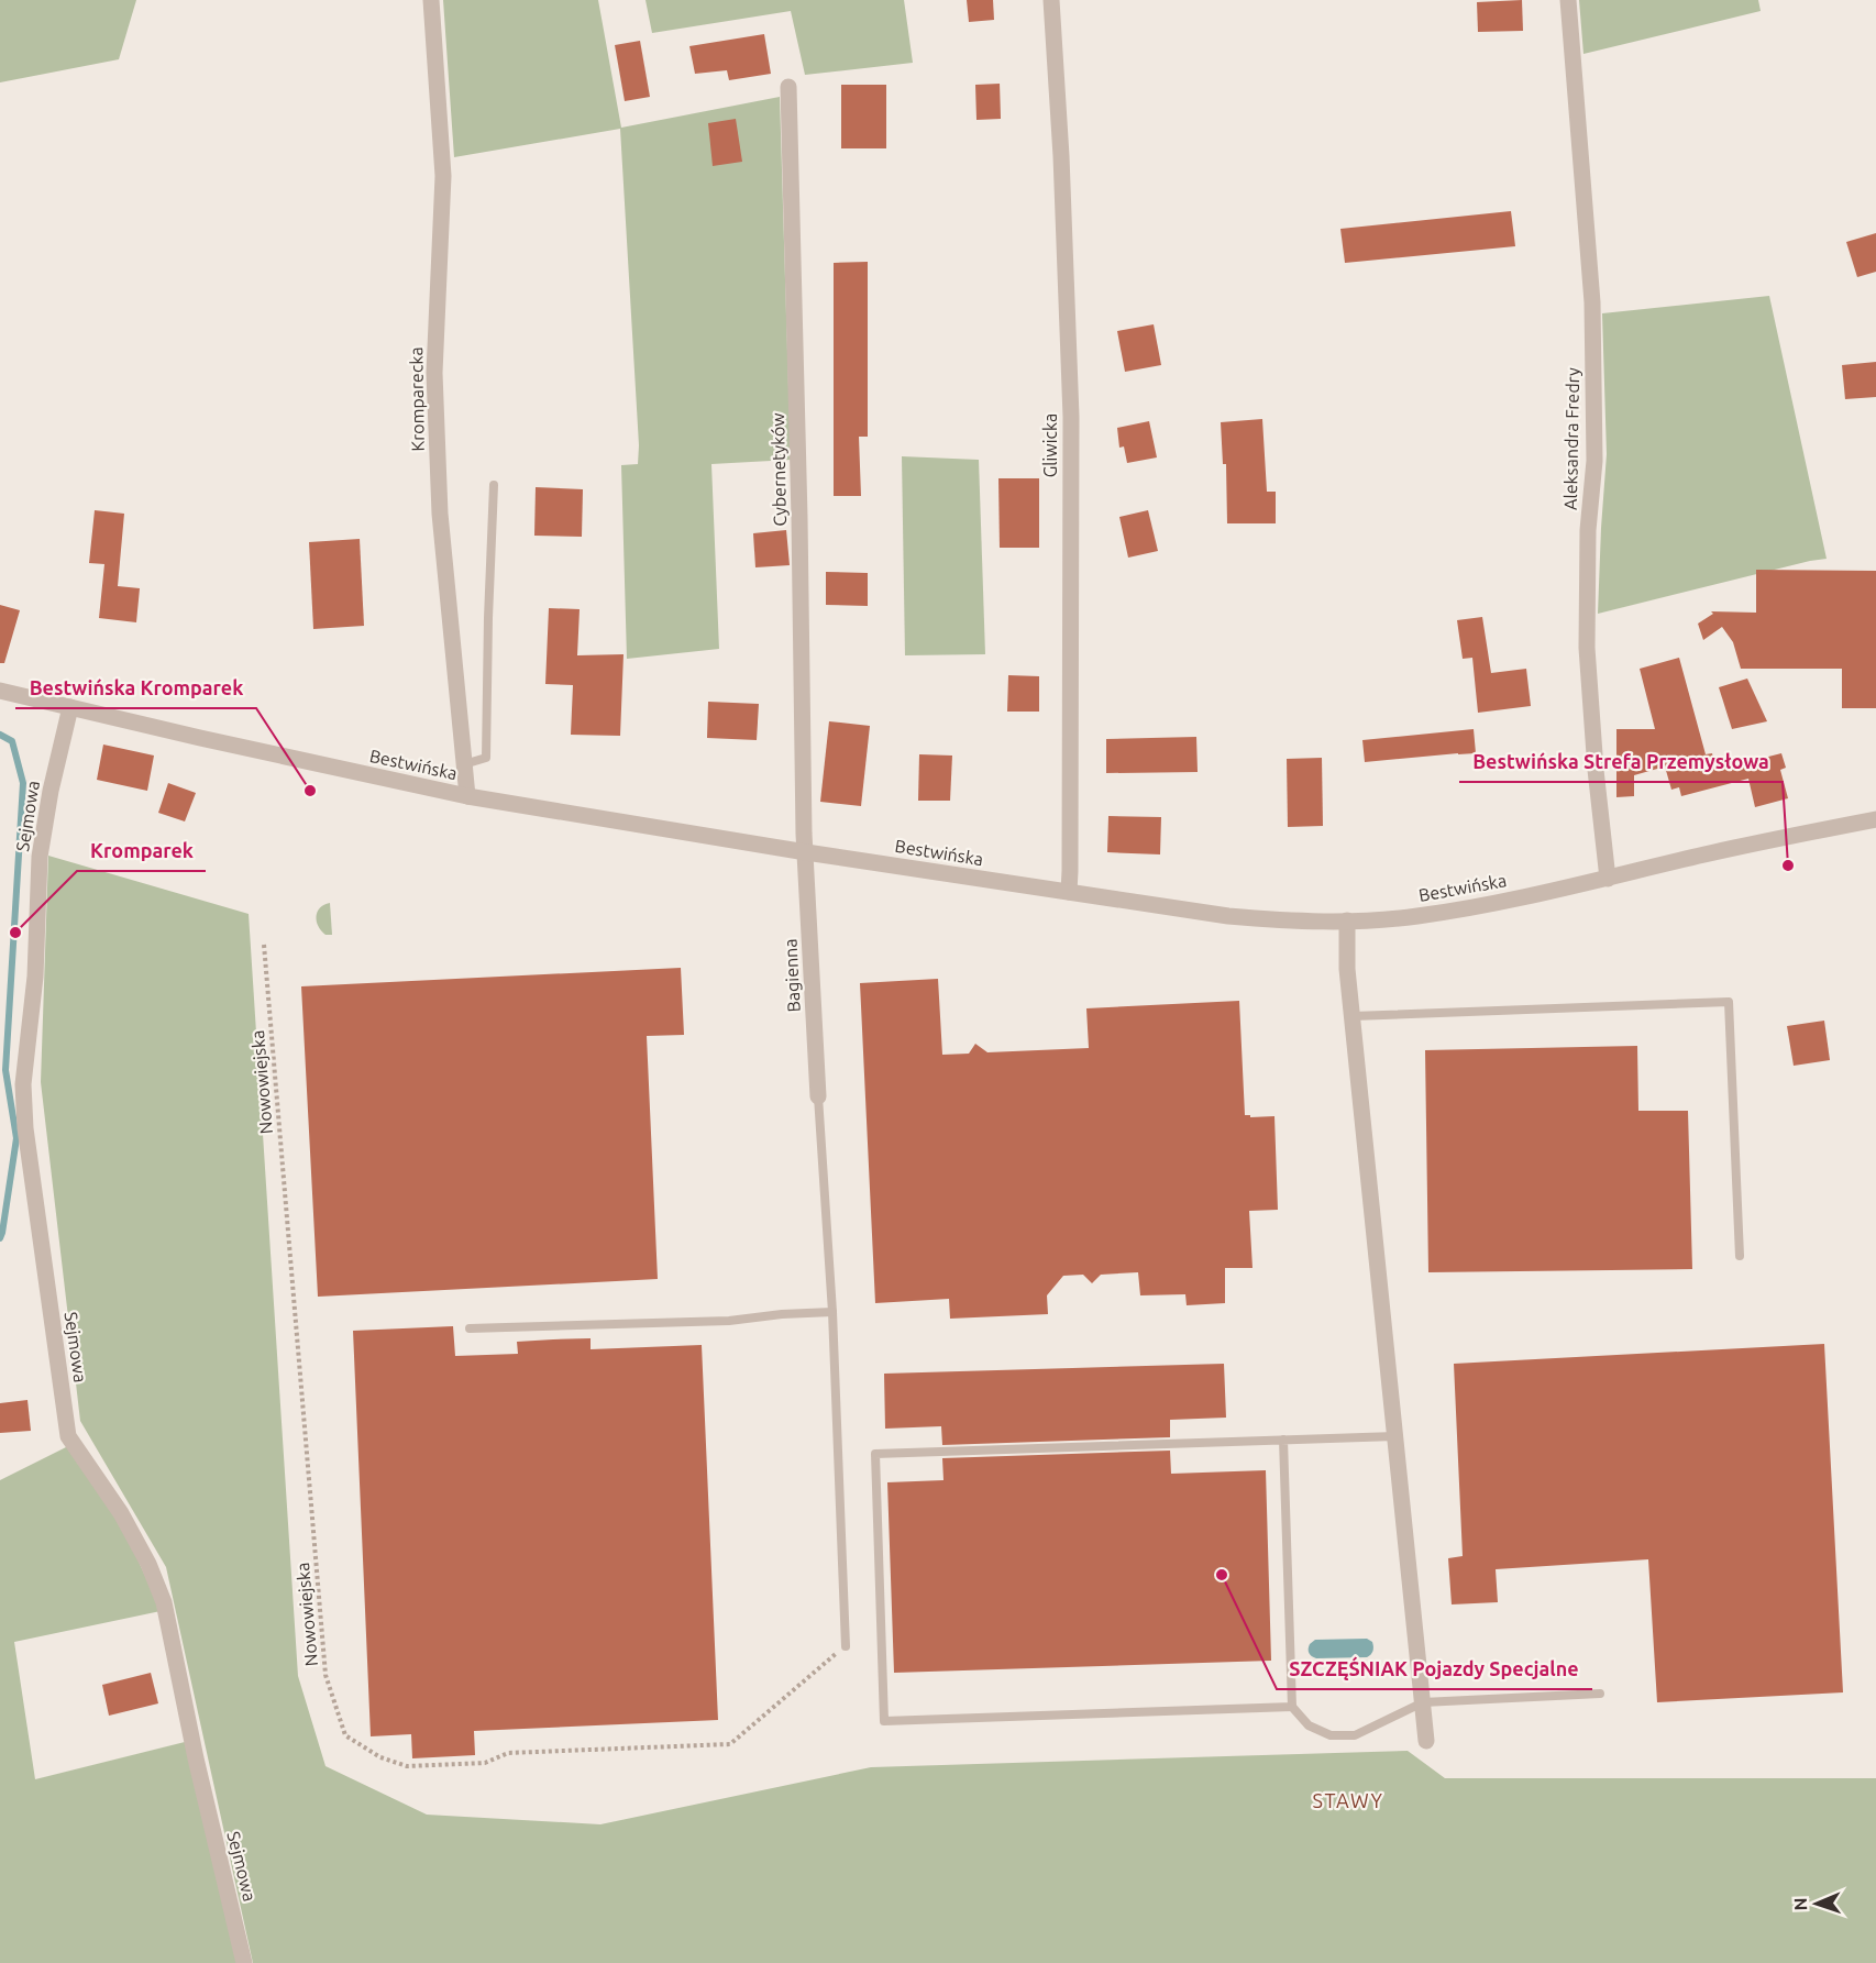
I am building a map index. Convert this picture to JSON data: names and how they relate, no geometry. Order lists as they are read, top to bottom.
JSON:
{
  "streets": {
    "street": [
      "Kromparecka",
      "Aleksandra Fredry",
      "Gliwicka",
      "Cybernetyków",
      "Bestwińska",
      "Sejmowa",
      "Bagienna"
    ],
    "path": ["Nowowiejska"]
  },
  "crossings": [
    ["Kromparecka", "Bestwińska"],
    ["Aleksandra Fredry", "Bestwińska"],
    ["Gliwicka", "Bestwińska"],
    ["Cybernetyków", "Bestwińska"],
    ["Cybernetyków", "Bagienna"],
    ["Bestwińska", "Sejmowa"],
    ["Bestwińska", "Bagienna"]
  ],
  "districts": ["STAWY"],
  "places": [
    "Bestwińska Kromparek",
    "Bestwińska Strefa Przemysłowa",
    "Kromparek",
    "SZCZĘŚNIAK Pojazdy Specjalne"
  ],
  "north": "left"
}
